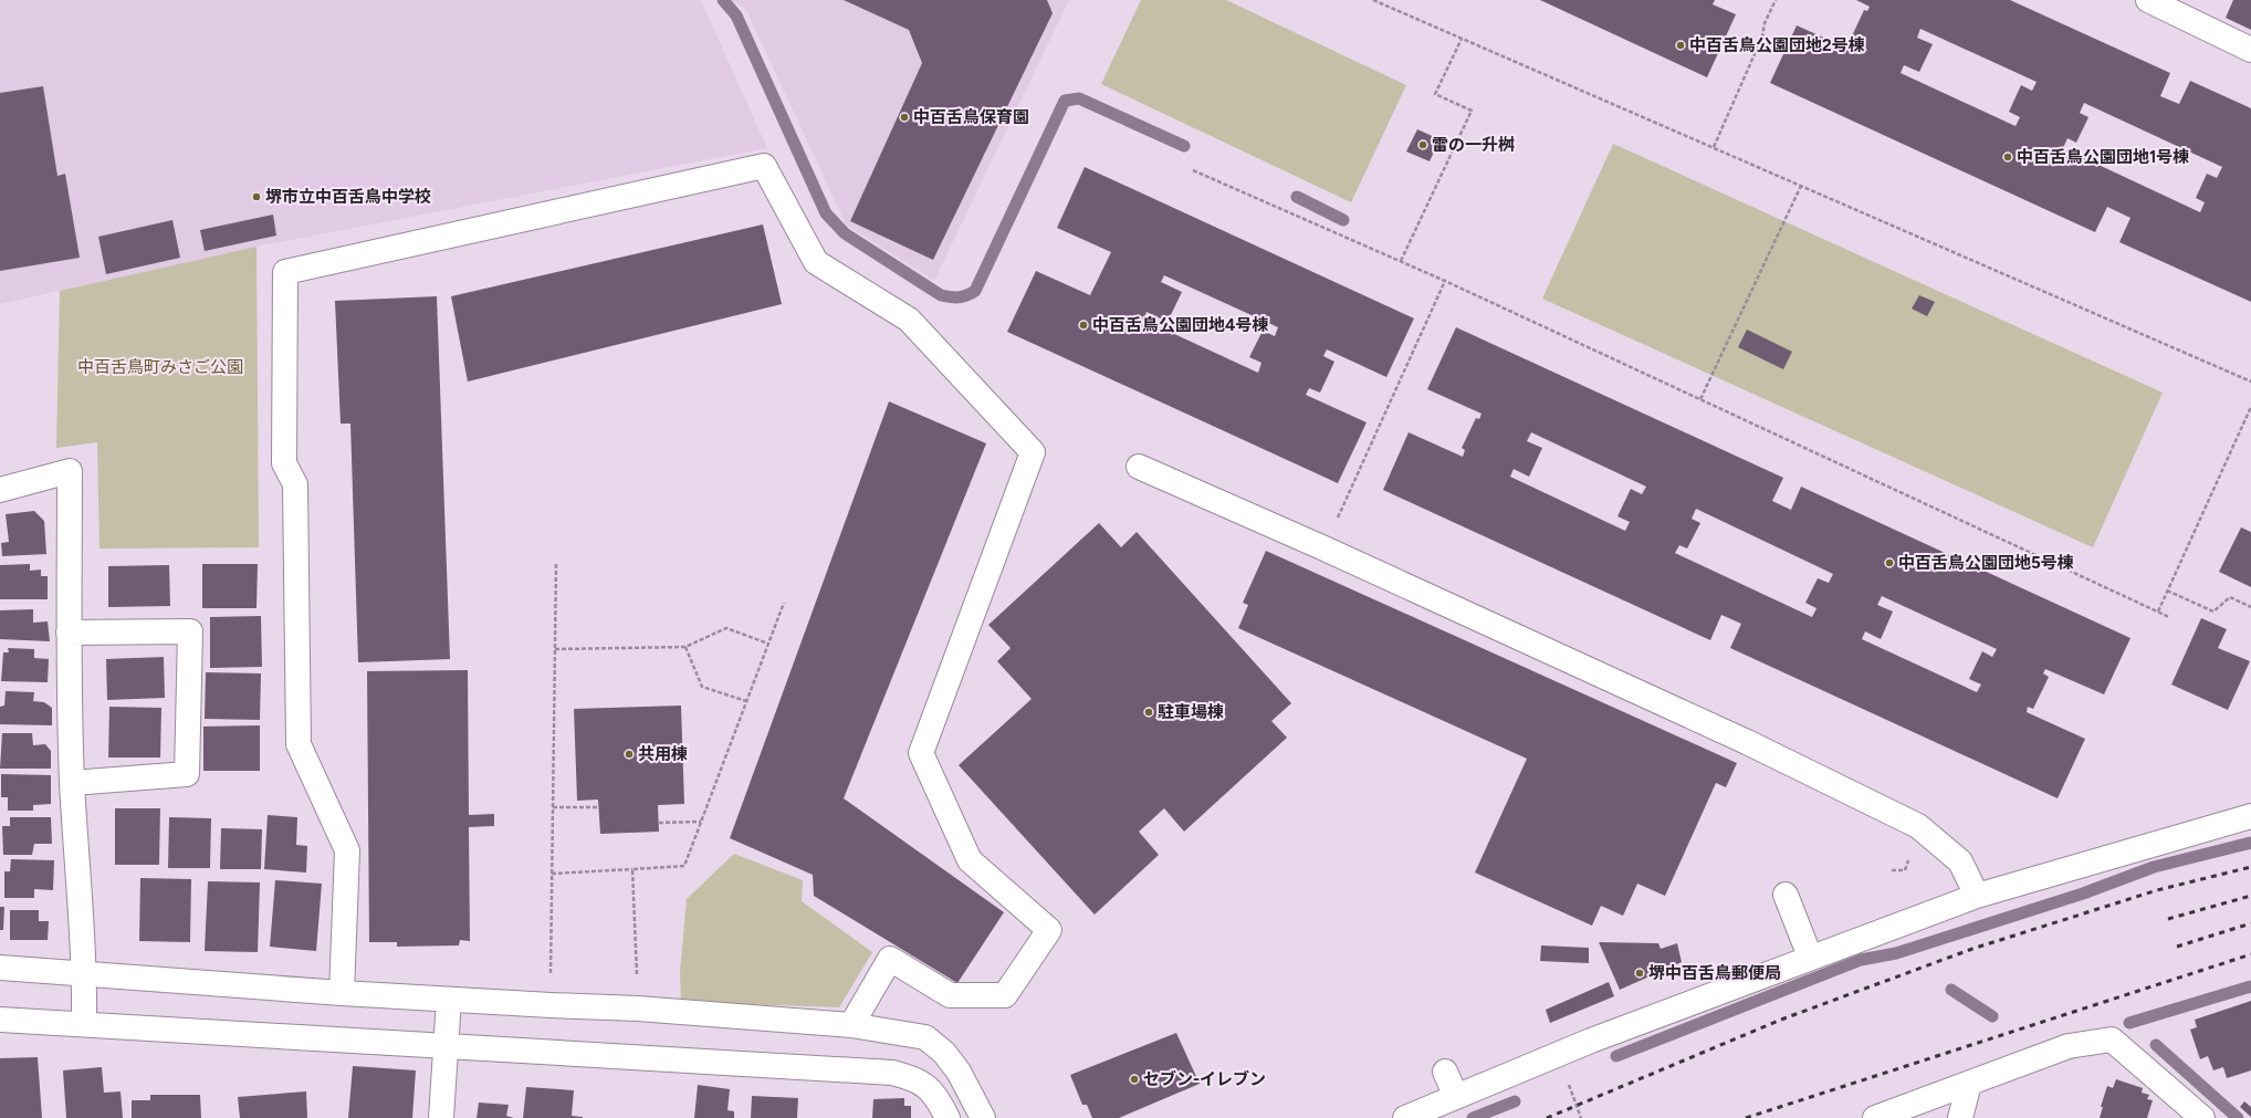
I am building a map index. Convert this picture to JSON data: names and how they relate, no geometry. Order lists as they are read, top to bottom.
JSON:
{
  "parks": ["中百舌鳥町みさご公園"],
  "places": [
    "中百舌鳥公園団地2号棟",
    "中百舌鳥保育園",
    "雷の一升桝",
    "中百舌鳥公園団地1号棟",
    "堺市立中百舌鳥中学校",
    "中百舌鳥公園団地4号棟",
    "中百舌鳥公園団地5号棟",
    "駐車場棟",
    "共用棟",
    "堺中百舌鳥郵便局",
    "セブン-イレブン"
  ]
}
